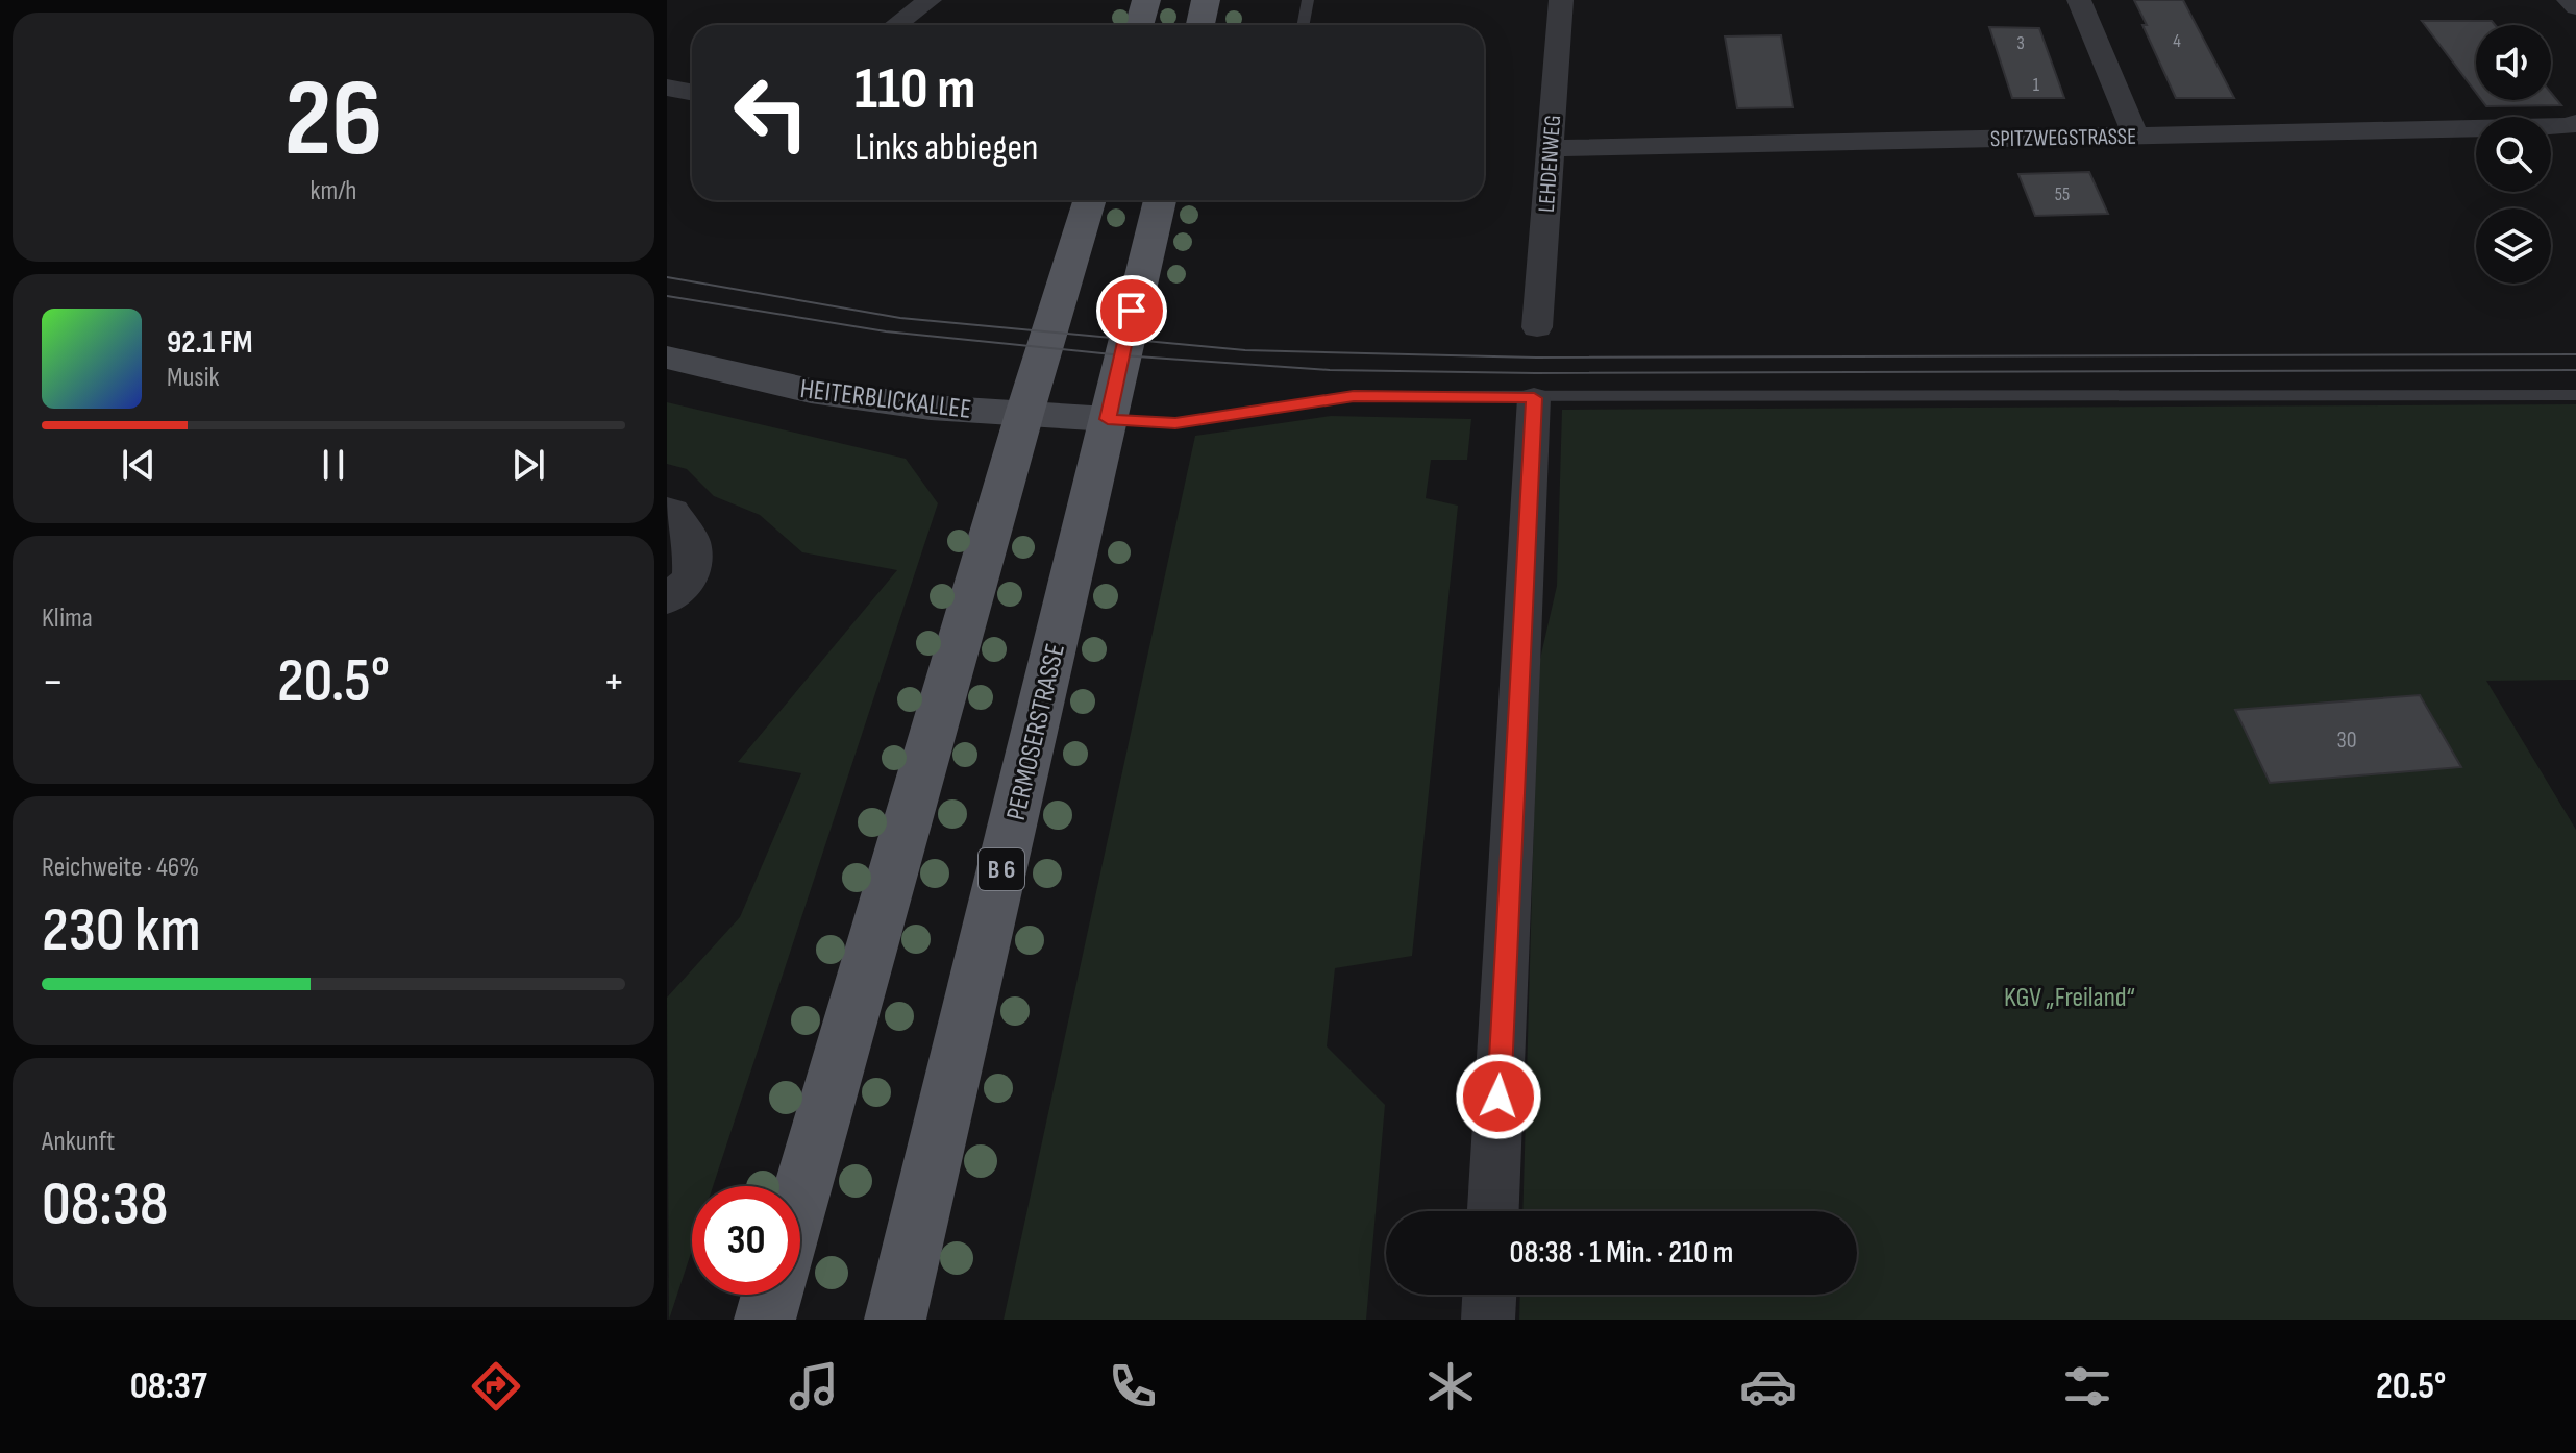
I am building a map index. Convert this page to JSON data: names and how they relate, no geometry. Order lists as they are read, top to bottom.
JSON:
{
  "streets": {
    "main road": ["HEITERBLICKALLEE", "PERMOSERSTRASSE", "B 6"],
    "street": ["SPITZWEGSTRASSE", "LEHDENWEG"]
  },
  "crossings": [
    ["SPITZWEGSTRASSE", "LEHDENWEG"],
    ["HEITERBLICKALLEE", "PERMOSERSTRASSE"]
  ],
  "parks": ["KGV „Freiland“"],
  "house_numbers": [
    "4",
    "3",
    "1",
    "55",
    "30"
  ],
  "page": {
    "tile": [
      ["26", "km/h"],
      "Klima",
      ["Reichweite · 46%", "230 km"],
      ["Ankunft", "08:38"]
    ],
    "turn": ["110 m", "Links abbiegen"],
    "song": ["92.1 FM", "Musik"],
    "heat": ["−", "20.5°", "+"],
    "limit": "30",
    "trip": "08:38 · 1 Min. · 210 m",
    "tabs": ["08:37", "20.5°"]
  }
}
